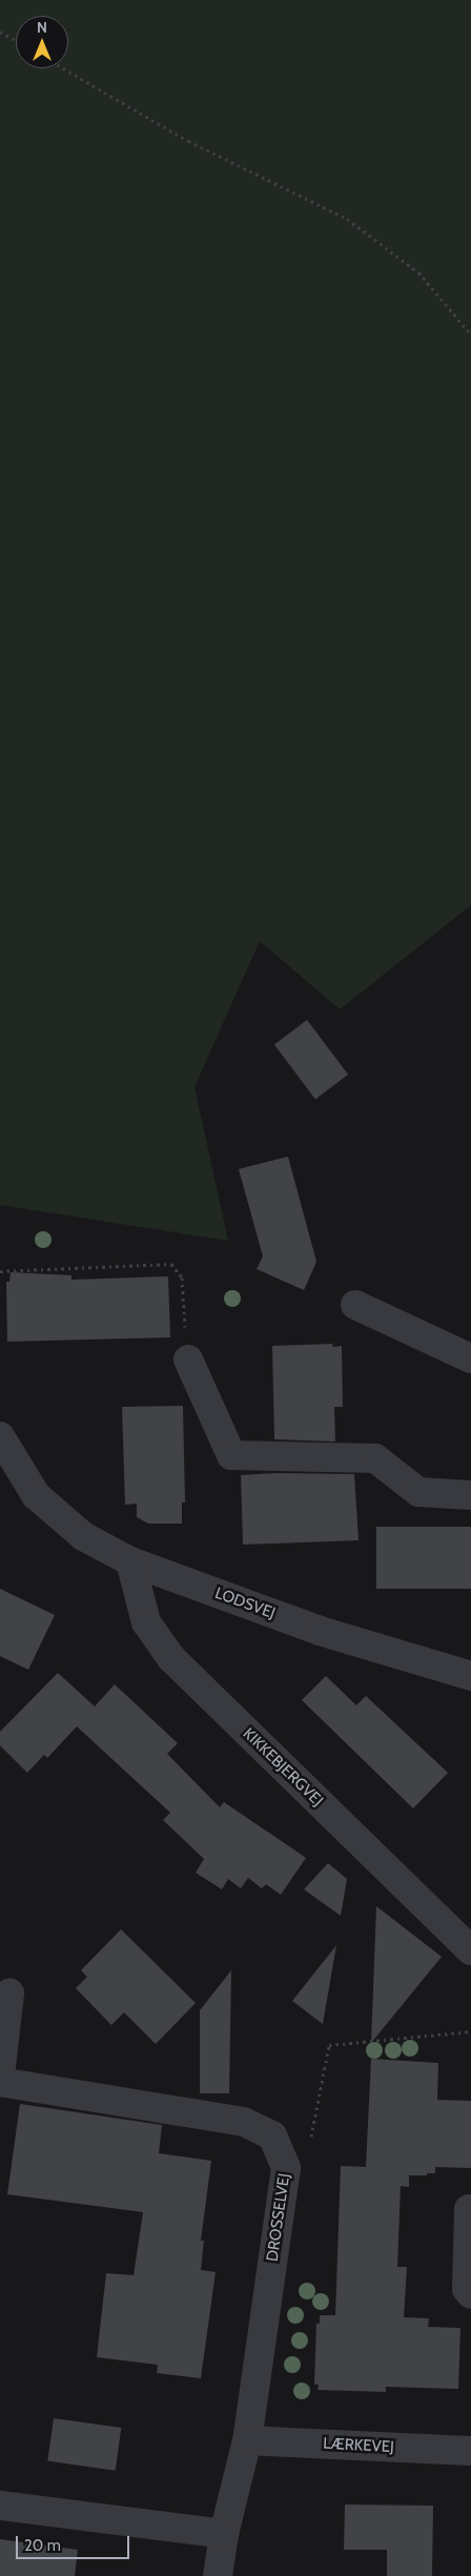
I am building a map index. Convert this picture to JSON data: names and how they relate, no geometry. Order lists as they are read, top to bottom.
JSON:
{
  "streets": {
    "street": [
      "LODSVEJ",
      "KIKKEBJERGVEJ",
      "DROSSELVEJ",
      "LÆRKEVEJ"
    ]
  },
  "crossings": [
    ["LODSVEJ", "KIKKEBJERGVEJ"],
    ["DROSSELVEJ", "LÆRKEVEJ"]
  ],
  "scale_bar": "20 m",
  "north": "top"
}
